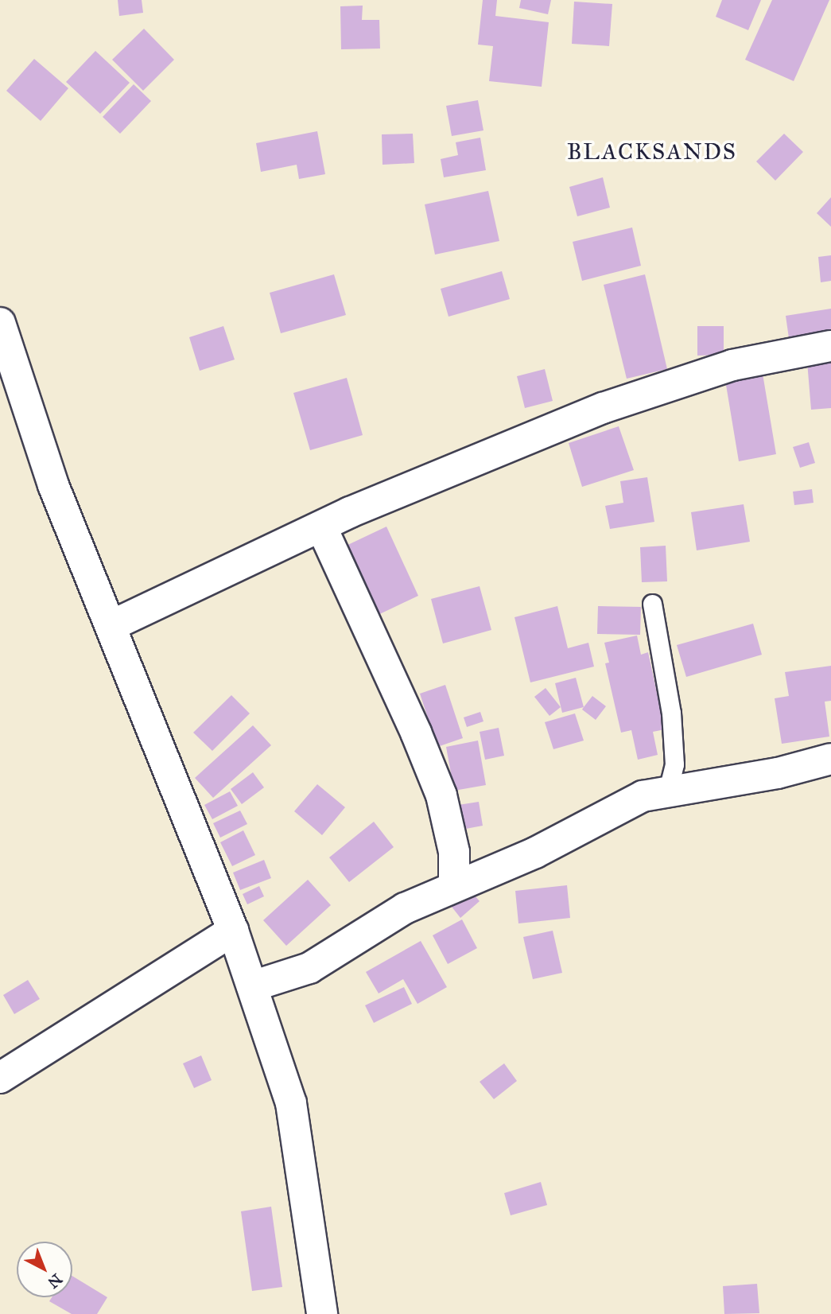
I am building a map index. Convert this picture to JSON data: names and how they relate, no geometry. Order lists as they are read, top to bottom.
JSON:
{
  "districts": ["BLACKSANDS"],
  "north": "bottom right"
}
